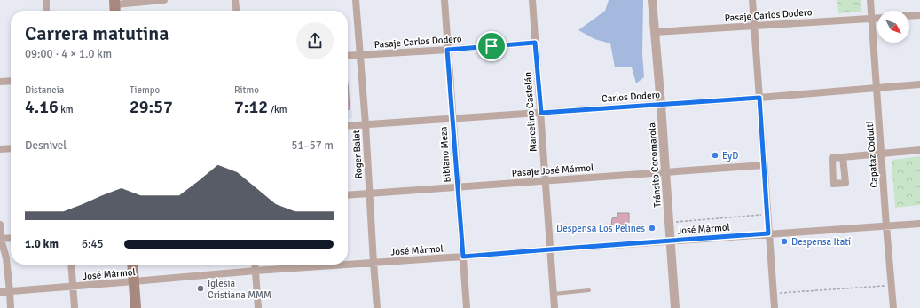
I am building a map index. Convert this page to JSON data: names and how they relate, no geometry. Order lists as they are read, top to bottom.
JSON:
{
  "streets": {
    "street": [
      "Pasaje Carlos Dodero",
      "Carlos Dodero",
      "Marcelino Castelán",
      "Roger Balet",
      "Bibiano Meza",
      "Capataz Codutti",
      "Tránsito Cocomarola",
      "Pasaje José Mármol",
      "José Mármol"
    ]
  },
  "crossings": [
    ["Pasaje Carlos Dodero", "Marcelino Castelán"],
    ["Pasaje Carlos Dodero", "Roger Balet"],
    ["Pasaje Carlos Dodero", "Bibiano Meza"],
    ["Pasaje Carlos Dodero", "Capataz Codutti"],
    ["Pasaje Carlos Dodero", "Tránsito Cocomarola"],
    ["Carlos Dodero", "Marcelino Castelán"],
    ["Carlos Dodero", "Roger Balet"],
    ["Carlos Dodero", "Bibiano Meza"],
    ["Carlos Dodero", "Capataz Codutti"],
    ["Carlos Dodero", "Tránsito Cocomarola"],
    ["Marcelino Castelán", "Pasaje José Mármol"],
    ["Marcelino Castelán", "José Mármol"],
    ["Roger Balet", "Pasaje José Mármol"],
    ["Roger Balet", "José Mármol"],
    ["Bibiano Meza", "Pasaje José Mármol"],
    ["Bibiano Meza", "José Mármol"],
    ["Capataz Codutti", "José Mármol"],
    ["Tránsito Cocomarola", "Pasaje José Mármol"],
    ["Tránsito Cocomarola", "José Mármol"]
  ],
  "places": [
    "EyD",
    "Despensa Los Pelines",
    "Despensa Itatí",
    "Iglesia Cristiana MMM"
  ],
  "north": "bottom right",
  "page": {
    "heading": ["Carrera matutina", "09:00 · 4 × 1.0 km"],
    "stats": [
      ["Distancia", "4.16 km"],
      ["Tiempo", "29:57"],
      ["Ritmo", "7:12 /km"]
    ],
    "chart": ["Desnivel", "51–57 m"],
    "list": [
      {
        "name": "1.0 km",
        "note": "6:45"
      }
    ]
  }
}
